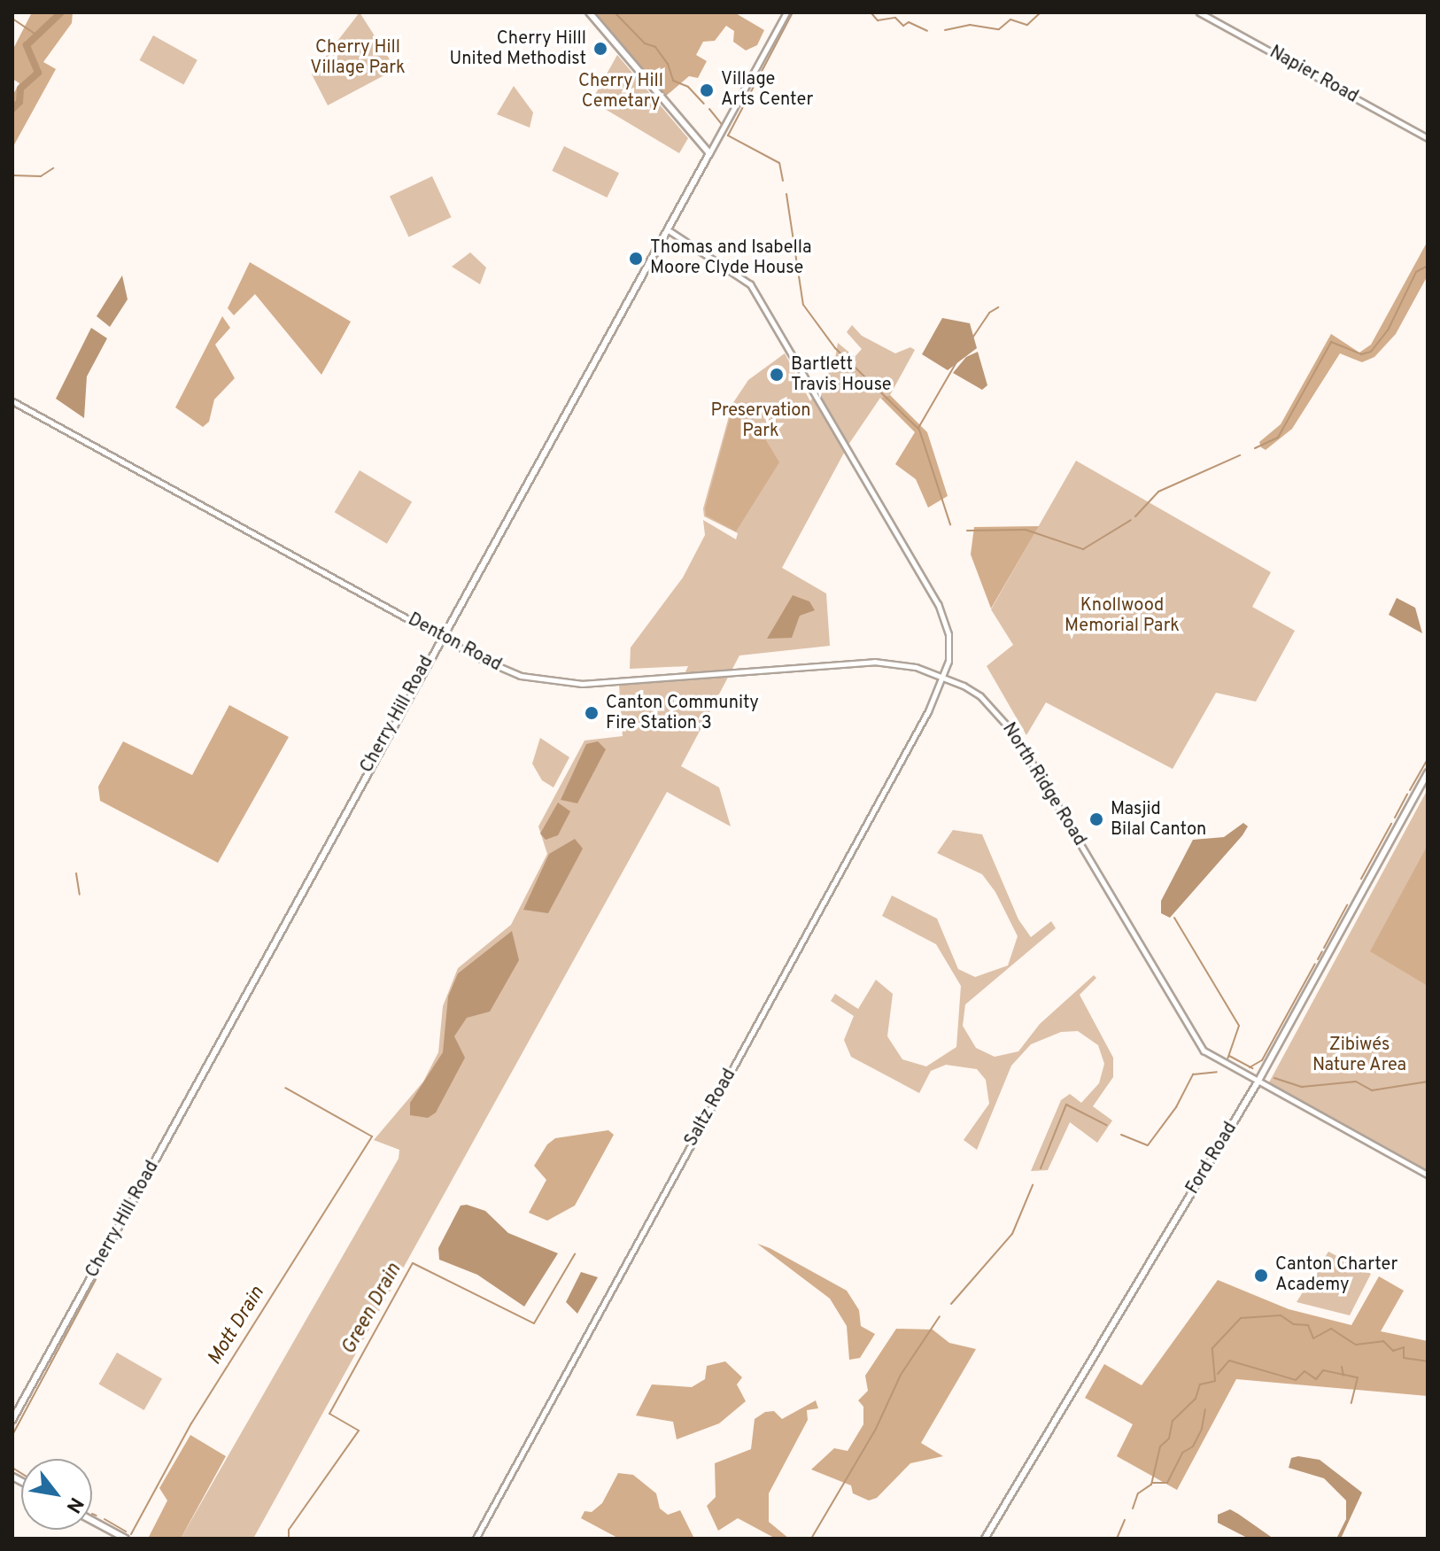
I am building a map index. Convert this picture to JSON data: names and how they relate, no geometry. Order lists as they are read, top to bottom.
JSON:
{
  "streets": {
    "main road": ["Cherry Hill Road", "Ford Road"],
    "street": [
      "Napier Road",
      "Denton Road",
      "North Ridge Road",
      "Saltz Road"
    ]
  },
  "crossings": [
    ["Denton Road", "Cherry Hill Road"],
    ["Denton Road", "North Ridge Road"],
    ["Denton Road", "Saltz Road"],
    ["North Ridge Road", "Saltz Road"],
    ["North Ridge Road", "Ford Road"]
  ],
  "water": ["Green Drain", "Mott Drain"],
  "parks": [
    "Cherry Hill Village Park",
    "Cherry Hill Cemetary",
    "Preservation Park",
    "Knollwood Memorial Park",
    "Zibiwés Nature Area"
  ],
  "places": [
    "Cherry Hilll United Methodist",
    "Village Arts Center",
    "Thomas and Isabella Moore Clyde House",
    "Bartlett Travis House",
    "Canton Community Fire Station 3",
    "Masjid Bilal Canton",
    "Canton Charter Academy"
  ],
  "north": "bottom right"
}
